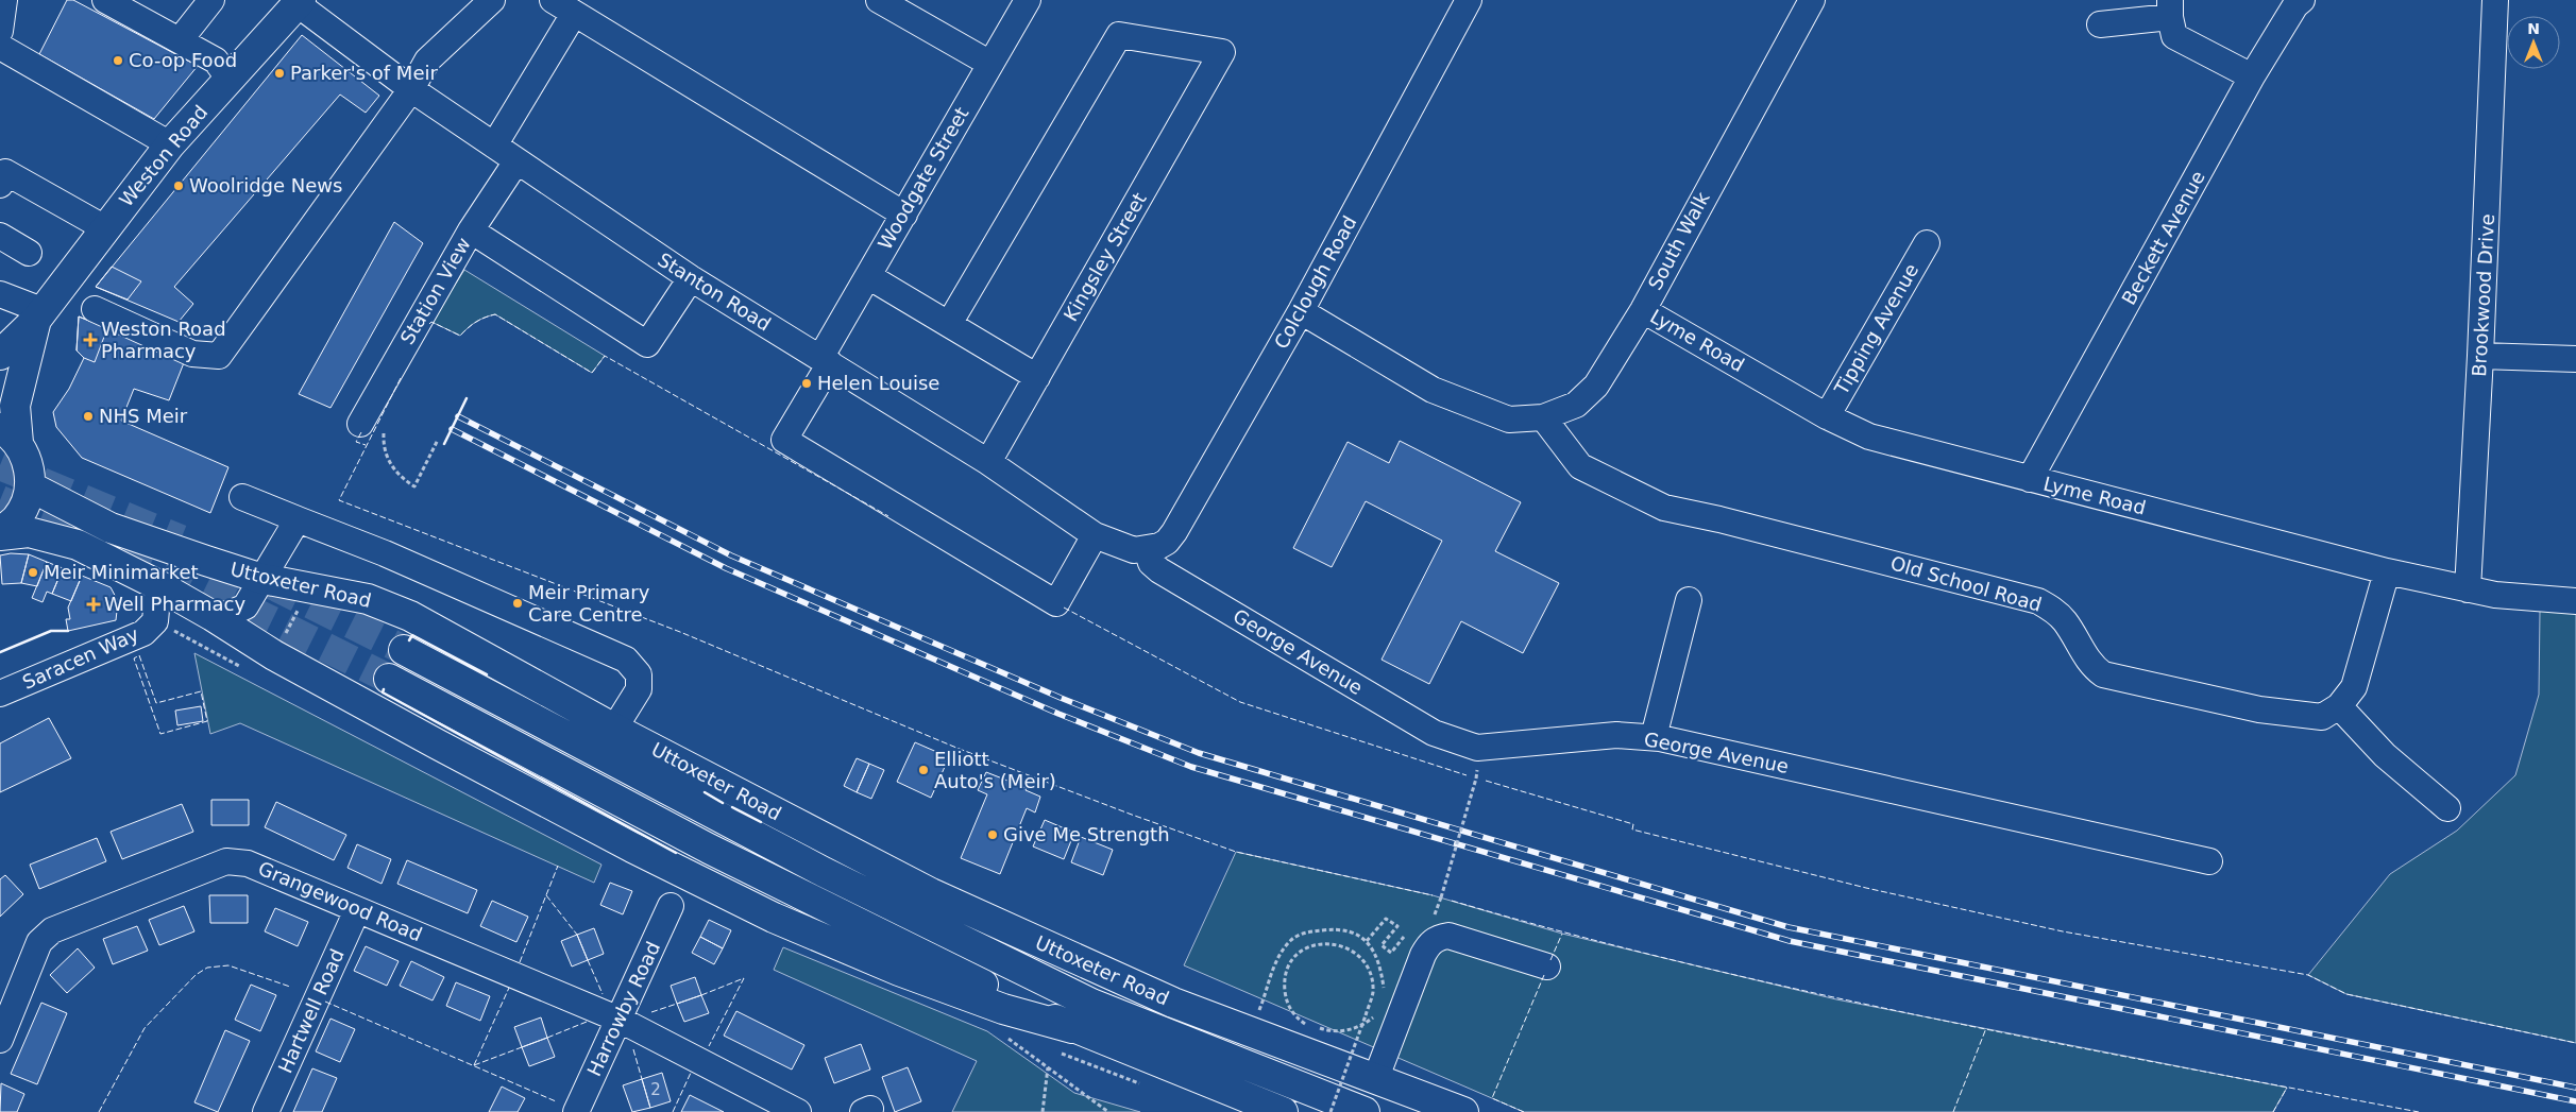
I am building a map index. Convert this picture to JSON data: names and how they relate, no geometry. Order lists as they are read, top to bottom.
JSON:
{
  "streets": {
    "highway": ["Weston Road", "Uttoxeter Road"],
    "street": [
      "Woodgate Street",
      "Beckett Avenue",
      "South Walk",
      "Kingsley Street",
      "Colclough Road",
      "Station View",
      "Stanton Road",
      "Brookwood Drive",
      "Tipping Avenue",
      "Lyme Road",
      "Old School Road",
      "George Avenue",
      "Saracen Way",
      "Grangewood Road",
      "Harrowby Road",
      "Hartwell Road"
    ]
  },
  "crossings": [
    ["Weston Road", "Stanton Road"],
    ["Woodgate Street", "Stanton Road"],
    ["Beckett Avenue", "Lyme Road"],
    ["South Walk", "Colclough Road"],
    ["South Walk", "Lyme Road"],
    ["South Walk", "Old School Road"],
    ["Kingsley Street", "Stanton Road"],
    ["Colclough Road", "Stanton Road"],
    ["Colclough Road", "George Avenue"],
    ["Station View", "Stanton Road"],
    ["Stanton Road", "George Avenue"],
    ["Brookwood Drive", "Lyme Road"],
    ["Tipping Avenue", "Lyme Road"],
    ["Grangewood Road", "Harrowby Road"],
    ["Grangewood Road", "Hartwell Road"]
  ],
  "places": {
    "other": [
      "Co-op Food",
      "Parker's of Meir",
      "Woolridge News",
      "Helen Louise",
      "NHS Meir",
      "Meir Minimarket",
      "Meir Primary Care Centre",
      "Elliott Auto's (Meir)",
      "Give Me Strength"
    ],
    "health": ["Weston Road Pharmacy", "Well Pharmacy"]
  },
  "house_numbers": ["2"],
  "north": "top"
}
